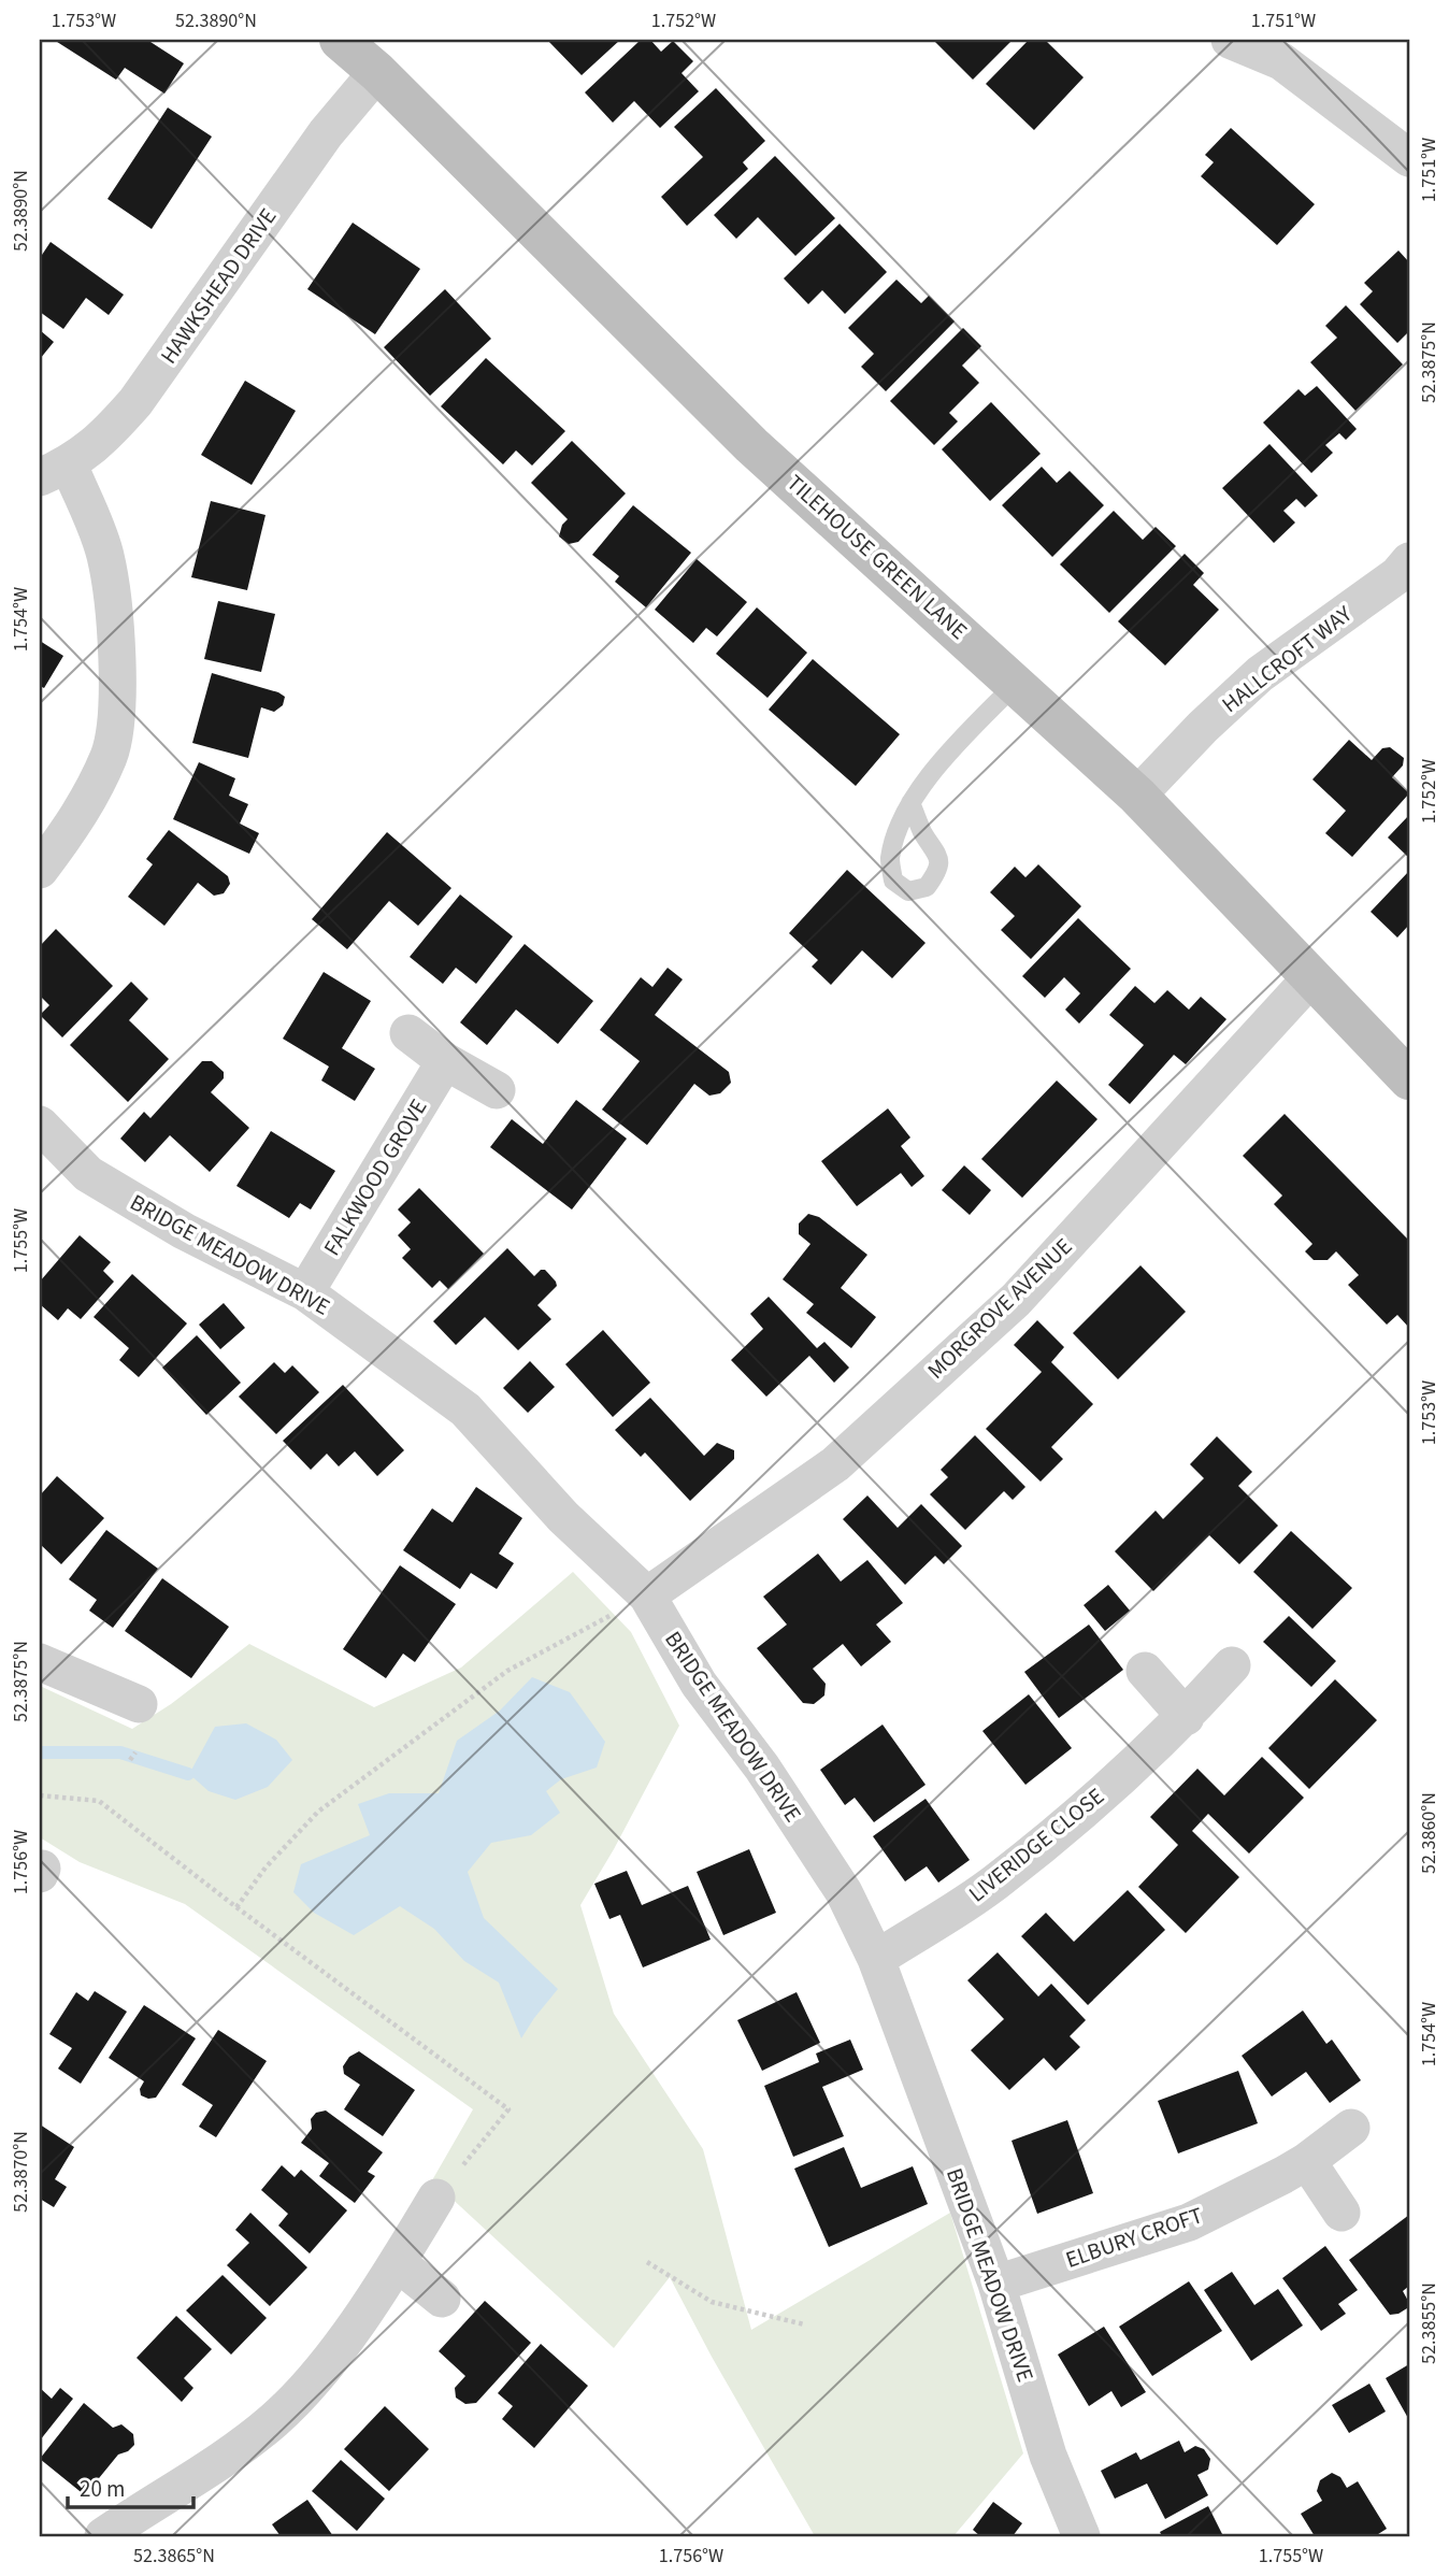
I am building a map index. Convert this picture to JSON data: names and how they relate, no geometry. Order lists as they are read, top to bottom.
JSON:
{
  "streets": {
    "street": [
      "HAWKSHEAD DRIVE",
      "TILEHOUSE GREEN LANE",
      "HALLCROFT WAY",
      "FALKWOOD GROVE",
      "BRIDGE MEADOW DRIVE",
      "MORGROVE AVENUE",
      "LIVERIDGE CLOSE",
      "ELBURY CROFT"
    ]
  },
  "crossings": [
    ["HAWKSHEAD DRIVE", "TILEHOUSE GREEN LANE"],
    ["TILEHOUSE GREEN LANE", "HALLCROFT WAY"],
    ["TILEHOUSE GREEN LANE", "MORGROVE AVENUE"],
    ["FALKWOOD GROVE", "BRIDGE MEADOW DRIVE"],
    ["BRIDGE MEADOW DRIVE", "MORGROVE AVENUE"],
    ["BRIDGE MEADOW DRIVE", "LIVERIDGE CLOSE"],
    ["BRIDGE MEADOW DRIVE", "ELBURY CROFT"]
  ],
  "scale_bar": "20 m",
  "coordinates": [
    "1.753°W",
    "52.3890°N",
    "1.752°W",
    "1.751°W",
    "52.3875°N",
    "1.754°W",
    "1.755°W",
    "52.3860°N",
    "1.756°W",
    "52.3870°N",
    "52.3855°N",
    "52.3865°N"
  ]
}
